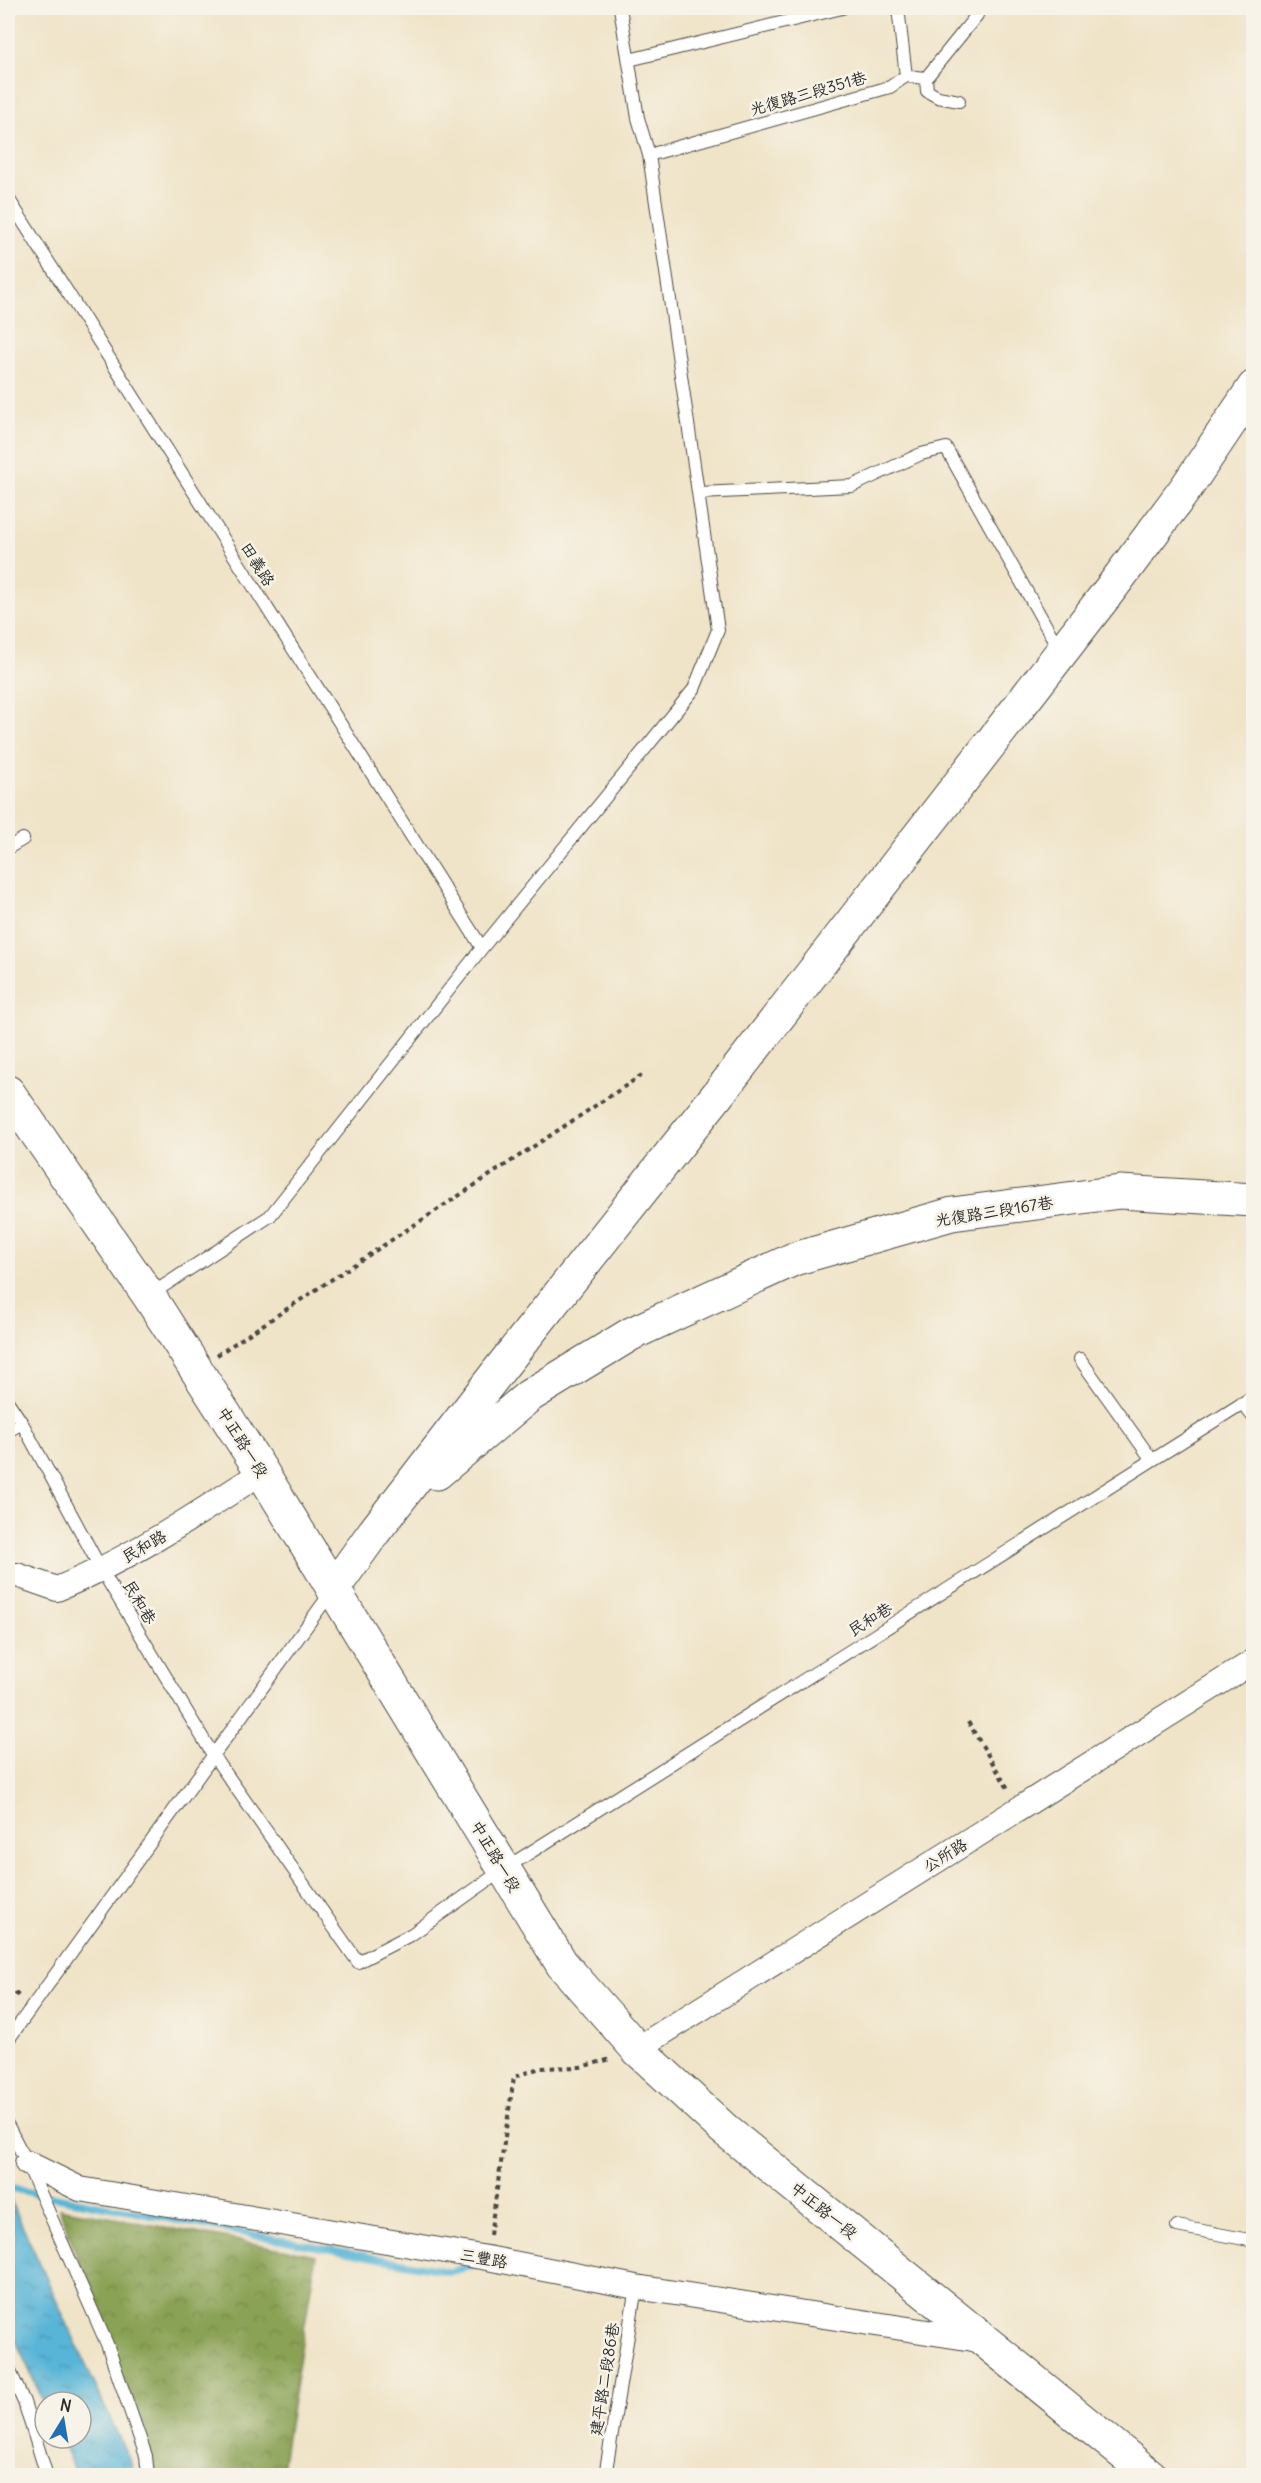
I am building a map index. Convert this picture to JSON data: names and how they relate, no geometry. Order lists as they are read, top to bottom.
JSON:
{
  "streets": {
    "street": [
      "光復路三段167巷",
      "中正路一段",
      "民和路",
      "公所路",
      "三豐路"
    ],
    "lane": [
      "光復路三段351巷",
      "田義路",
      "民和巷",
      "建平路二段86巷"
    ]
  },
  "crossings": [
    ["中正路一段", "民和路"],
    ["中正路一段", "民和巷"],
    ["中正路一段", "公所路"],
    ["中正路一段", "三豐路"],
    ["民和路", "民和巷"],
    ["三豐路", "建平路二段86巷"]
  ],
  "north": "top"
}
